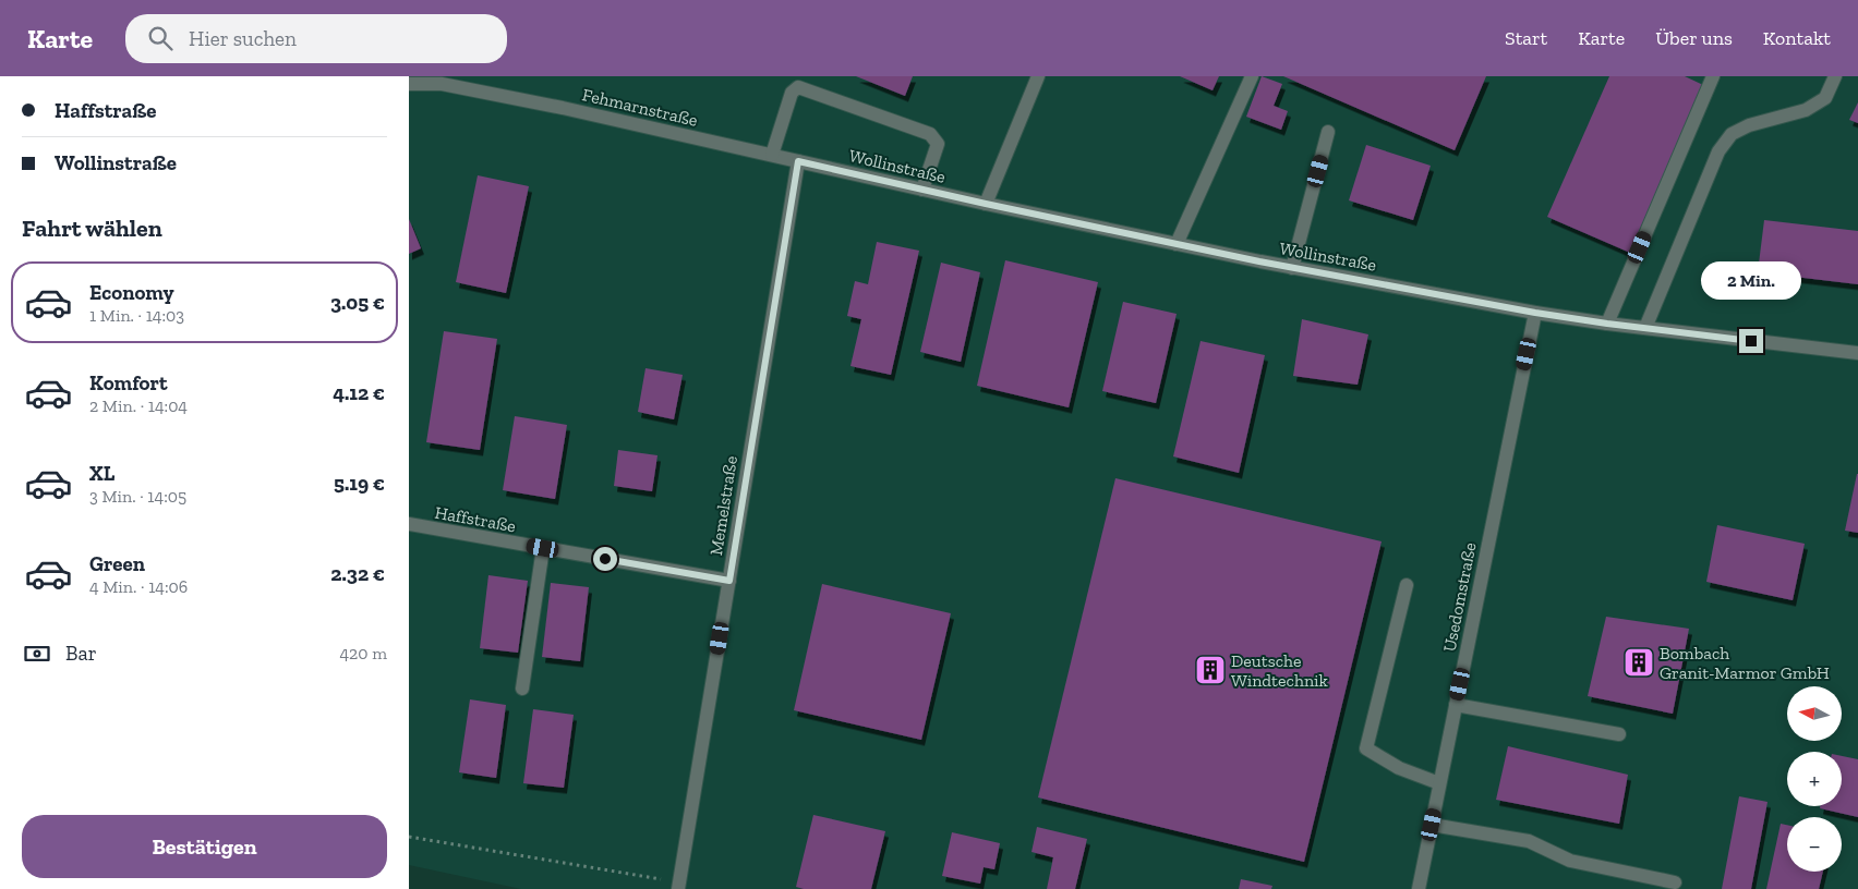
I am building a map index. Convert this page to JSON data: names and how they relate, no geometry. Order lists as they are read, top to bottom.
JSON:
{
  "streets": {
    "street": [
      "Fehmarnstraße",
      "Wollinstraße",
      "Memelstraße",
      "Haffstraße",
      "Usedomstraße"
    ]
  },
  "crossings": [
    ["Fehmarnstraße", "Wollinstraße"],
    ["Fehmarnstraße", "Memelstraße"],
    ["Wollinstraße", "Memelstraße"],
    ["Wollinstraße", "Usedomstraße"],
    ["Memelstraße", "Haffstraße"]
  ],
  "places": {
    "building": ["Bombach Granit-Marmor GmbH", "Deutsche Windtechnik"]
  },
  "north": "left",
  "page": {
    "header": "Karte",
    "search": "Hier suchen",
    "nav": [
      "Start",
      "Karte",
      "Über uns",
      "Kontakt"
    ],
    "banner": ["Haffstraße", "Wollinstraße"],
    "heading": "Fahrt wählen",
    "list": [
      {
        "name": "Economy",
        "note": "1 Min. · 14:03",
        "value": "3.05 €"
      },
      {
        "name": "Komfort",
        "note": "2 Min. · 14:04",
        "value": "4.12 €"
      },
      {
        "name": "XL",
        "note": "3 Min. · 14:05",
        "value": "5.19 €"
      },
      {
        "name": "Green",
        "note": "4 Min. · 14:06",
        "value": "2.32 €"
      }
    ],
    "bubble": "2 Min.",
    "pay": ["Bar", "420 m"],
    "map_buttons": ["+", "−"],
    "buttons": "Bestätigen"
  }
}
